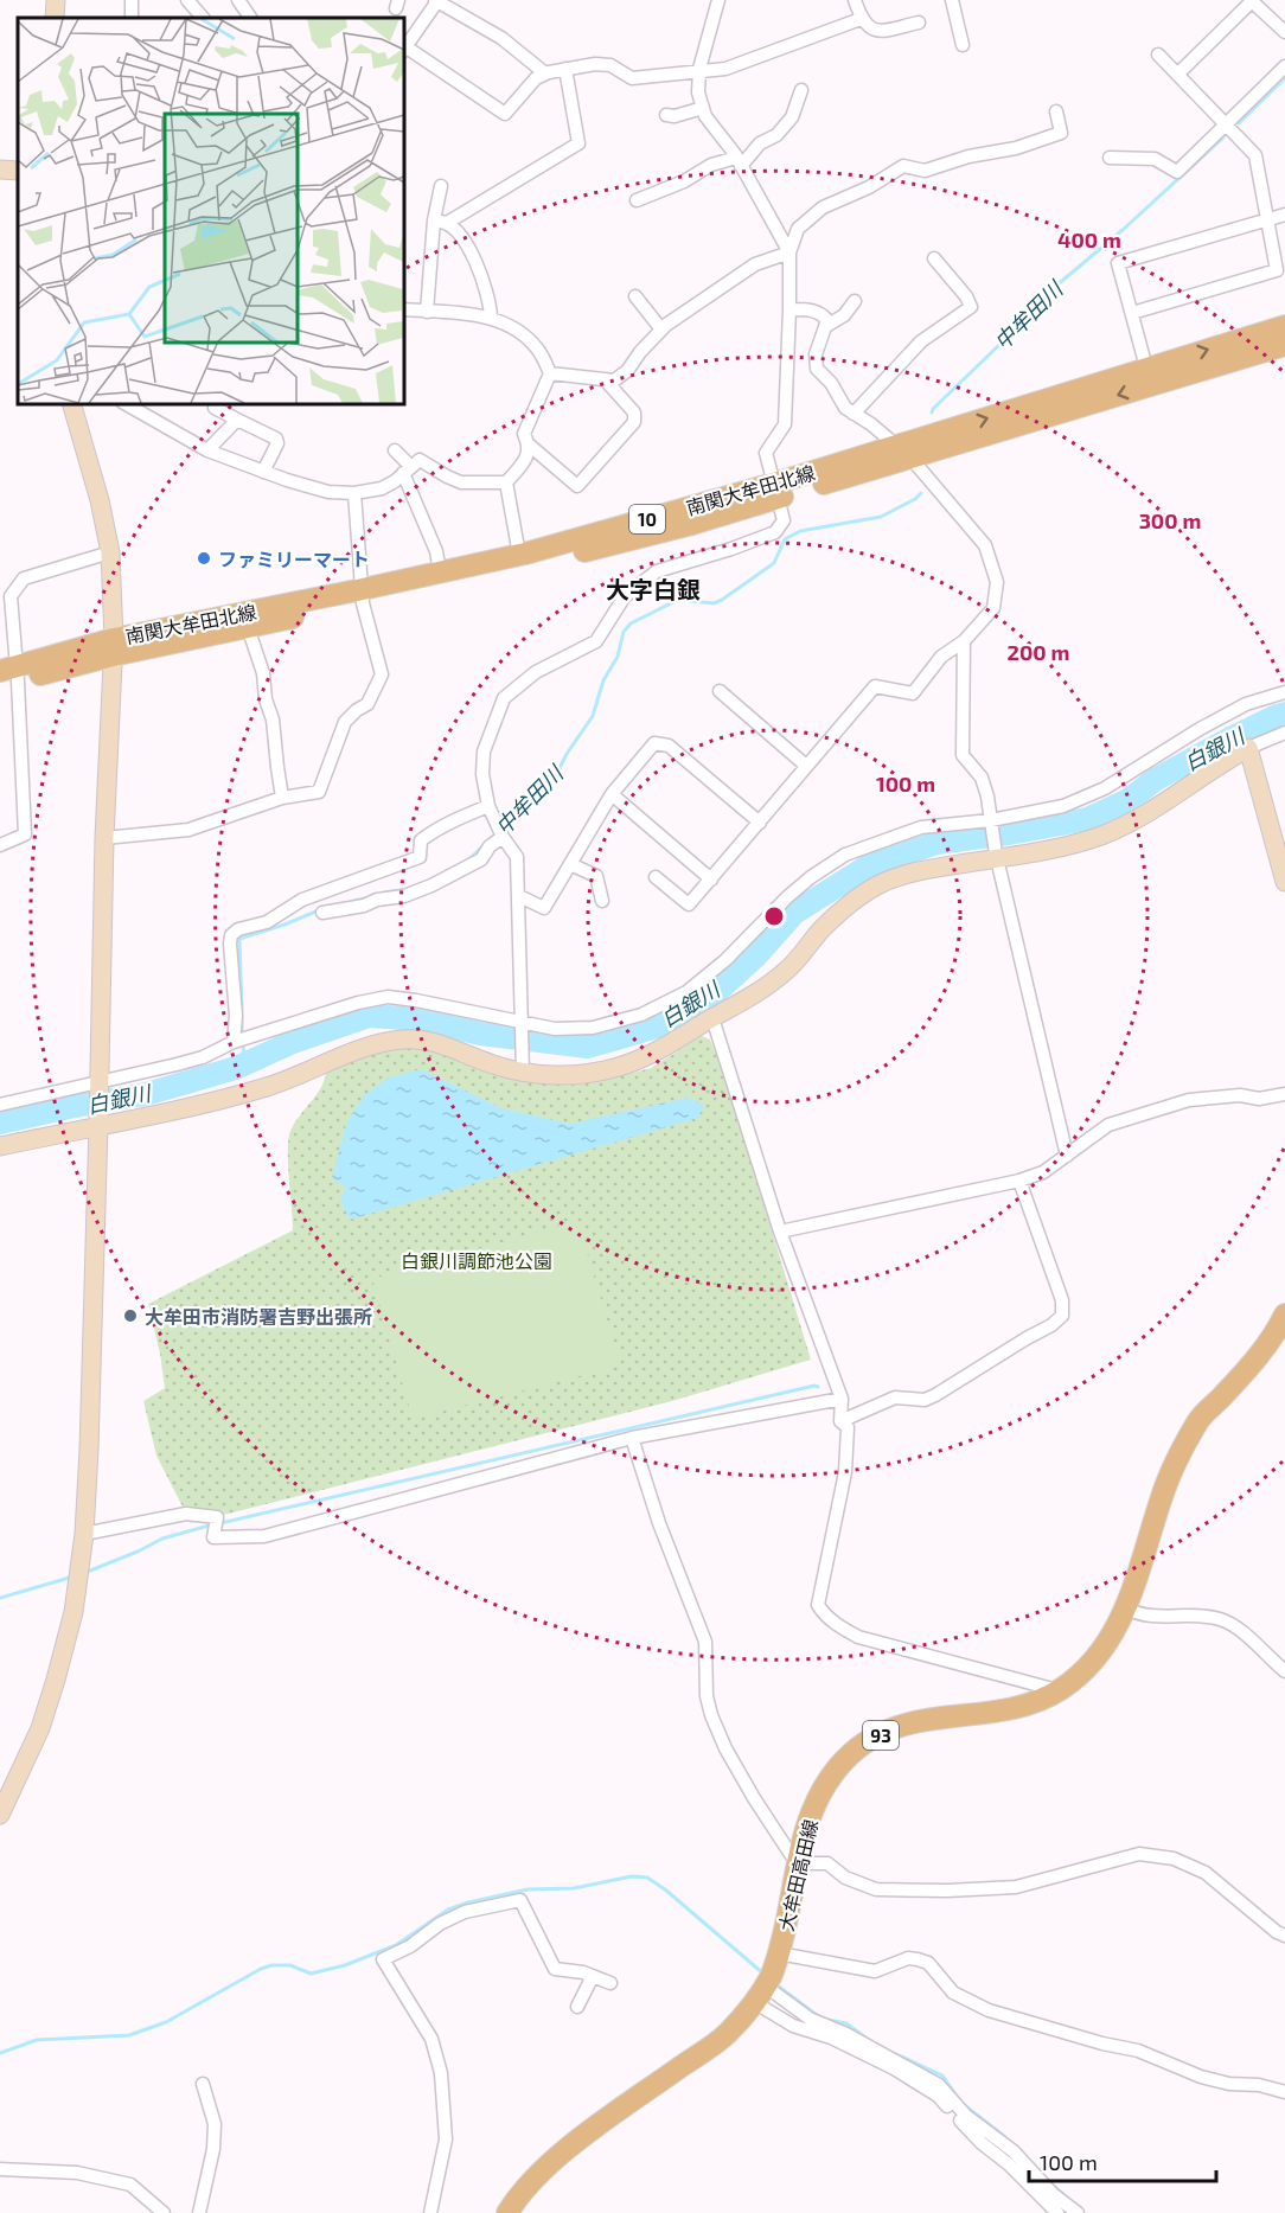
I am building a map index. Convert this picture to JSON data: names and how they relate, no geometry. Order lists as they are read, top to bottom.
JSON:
{
  "streets": {
    "main road": [
      "南関大牟田北線",
      "10",
      "93",
      "大牟田高田線"
    ]
  },
  "districts": ["大字白銀"],
  "water": ["中牟田川", "白銀川"],
  "parks": ["白銀川調節池公園"],
  "places": ["ファミリーマート", "大牟田市消防署吉野出張所"],
  "scale_bar": "100 m",
  "rings": [
    "400 m",
    "300 m",
    "200 m",
    "100 m"
  ]
}
